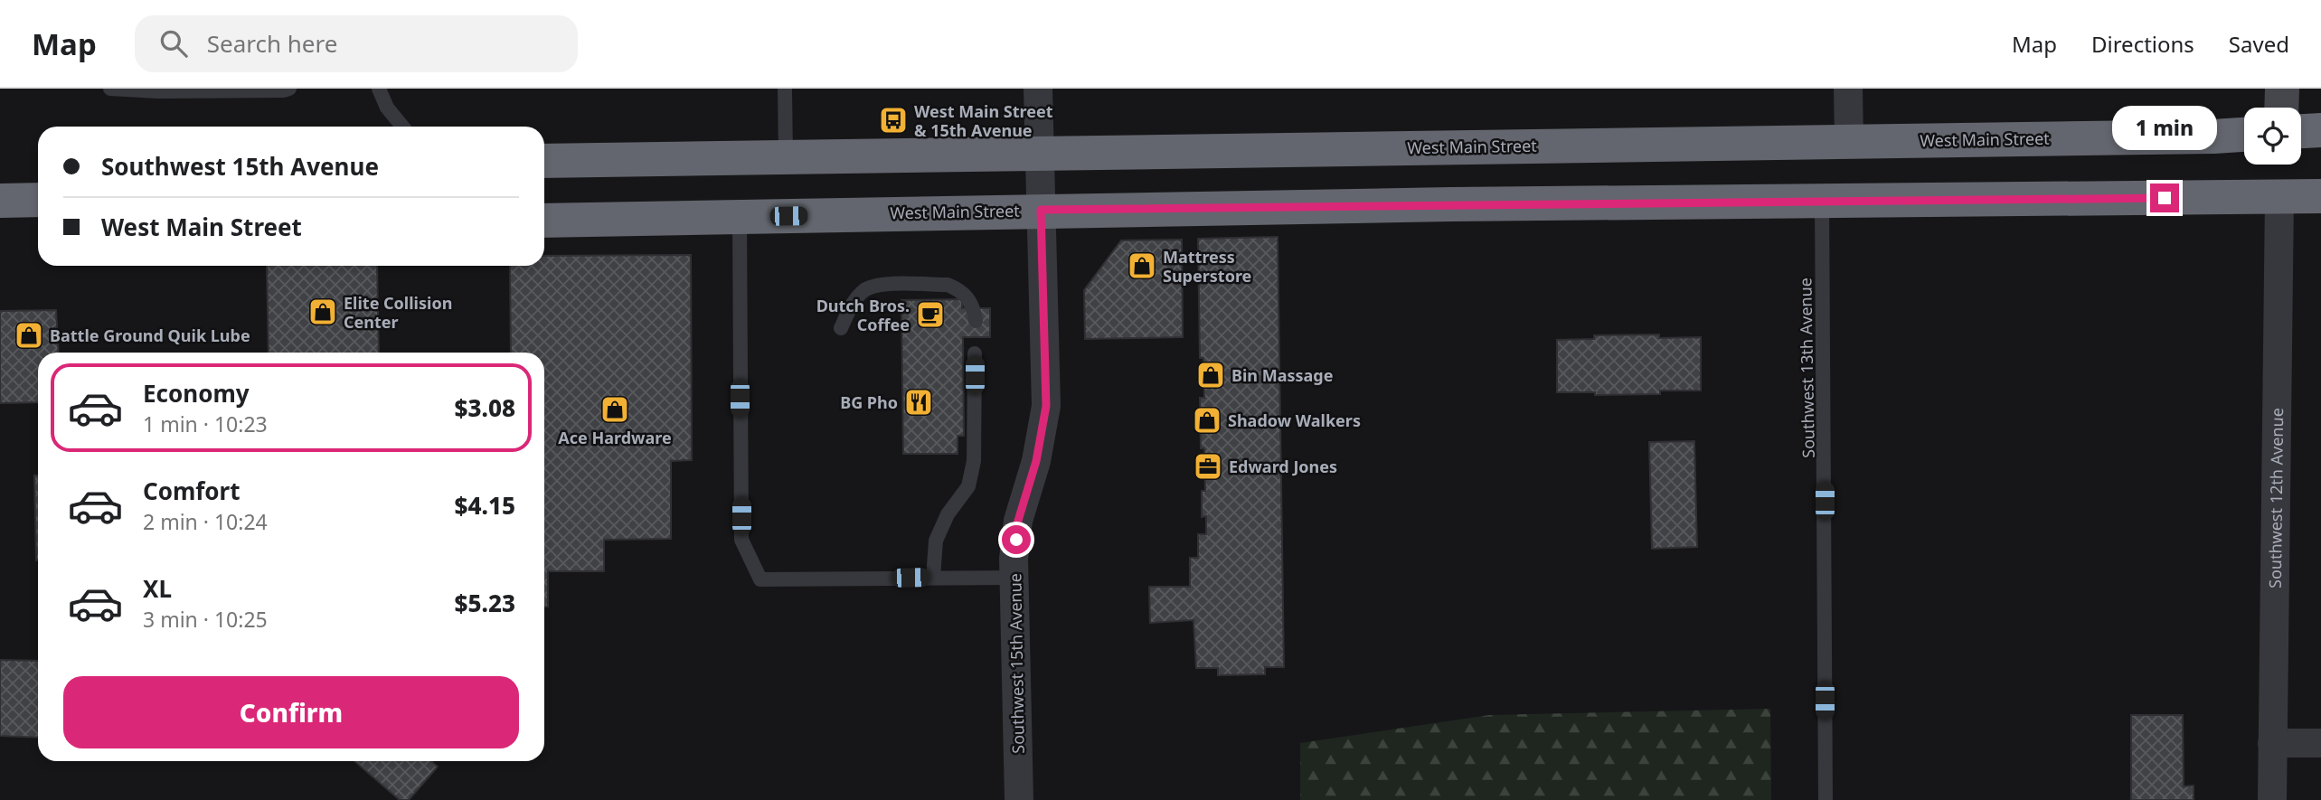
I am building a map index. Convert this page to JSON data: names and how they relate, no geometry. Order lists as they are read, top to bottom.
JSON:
{
  "streets": {
    "highway": ["West Main Street"],
    "street": ["Southwest 12th Avenue", "Southwest 15th Avenue"],
    "lane": ["Southwest 13th Avenue"]
  },
  "crossings": [
    ["West Main Street", "Southwest 13th Avenue"],
    ["West Main Street", "Southwest 12th Avenue"],
    ["West Main Street", "Southwest 15th Avenue"]
  ],
  "places": {
    "bus stop": ["West Main Street & 15th Avenue"],
    "shop": [
      "Mattress Superstore",
      "Elite Collision Center",
      "Battle Ground Quik Lube",
      "Bin Massage",
      "Ace Hardware",
      "Shadow Walkers"
    ],
    "cafe": ["Dutch Bros. Coffee"],
    "restaurant": ["BG Pho"],
    "office": ["Edward Jones"]
  },
  "page": {
    "header": "Map",
    "search": "Search here",
    "nav": ["Map", "Directions", "Saved"],
    "bubble": "1 min",
    "banner": ["Southwest 15th Avenue", "West Main Street"],
    "list": [
      {
        "name": "Economy",
        "note": "1 min · 10:23",
        "value": "$3.08"
      },
      {
        "name": "Comfort",
        "note": "2 min · 10:24",
        "value": "$4.15"
      },
      {
        "name": "XL",
        "note": "3 min · 10:25",
        "value": "$5.23"
      }
    ],
    "buttons": "Confirm"
  }
}
